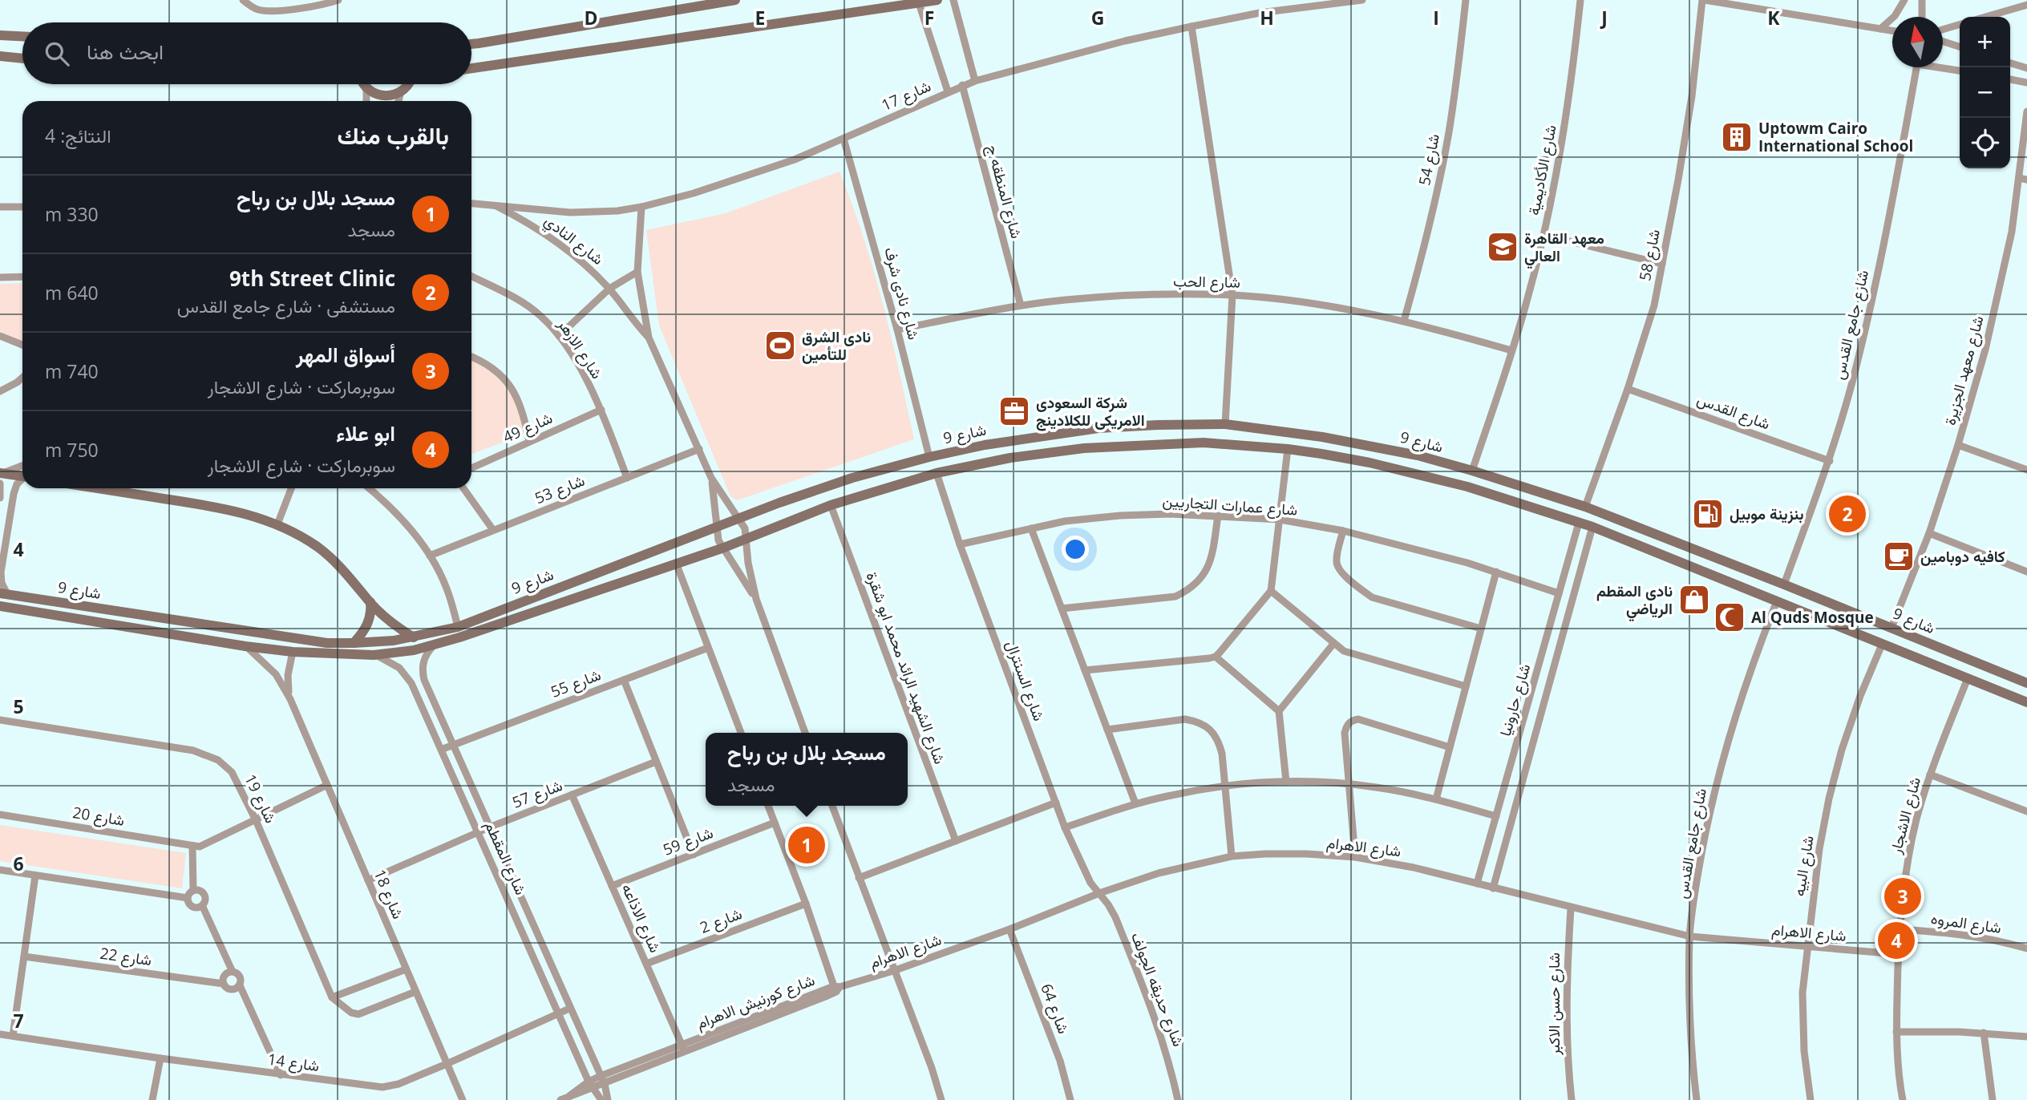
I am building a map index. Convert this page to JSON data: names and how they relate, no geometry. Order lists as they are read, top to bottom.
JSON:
{
  "streets": {
    "main road": ["شارع 9"],
    "street": [
      "شارع 17",
      "شارع 54",
      "شارع الأكاديمية",
      "شارع المنطقه ج",
      "شارع النادي",
      "شارع 58",
      "شارع الحب",
      "شارع نادى شرف",
      "شارع جامع القدس",
      "شارع الازهر",
      "شارع معهد الجزيرة",
      "شارع القدس",
      "شارع 49",
      "شارع 53",
      "شارع عمارات التجاريين",
      "شارع الشهيد الرائد محمد ابو شقرة",
      "شارع السنترال",
      "شارع 55",
      "شارع حارونيا",
      "شارع 57",
      "شارع 19",
      "شارع الاشجار",
      "شارع 20",
      "شارع 59",
      "شارع الاهرام",
      "شارع المقطم",
      "شارع البيه",
      "شارع 18",
      "شارع الاذاعه",
      "شارع 2",
      "شارع المروه",
      "شارع 22",
      "شارع حديقه الجولف",
      "شارع كورنيش الاهرام",
      "شارع حسن الاكبر",
      "شارع 64",
      "شارع 14"
    ]
  },
  "crossings": [
    ["شارع 17", "شارع المنطقه ج"],
    ["شارع 17", "شارع النادي"],
    ["شارع 17", "شارع نادى شرف"],
    ["شارع 54", "شارع الحب"],
    ["شارع الأكاديمية", "شارع الحب"],
    ["شارع الأكاديمية", "شارع 9"],
    ["شارع المنطقه ج", "شارع الحب"],
    ["شارع النادي", "شارع 9"],
    ["شارع النادي", "شارع 53"],
    ["شارع 58", "شارع القدس"],
    ["شارع 58", "شارع 9"],
    ["شارع الحب", "شارع نادى شرف"],
    ["شارع نادى شرف", "شارع 9"],
    ["شارع جامع القدس", "شارع القدس"],
    ["شارع جامع القدس", "شارع 9"],
    ["شارع جامع القدس", "شارع الاهرام"],
    ["شارع الازهر", "شارع 49"],
    ["شارع الازهر", "شارع 53"],
    ["شارع معهد الجزيرة", "شارع 9"],
    ["شارع 9", "شارع الشهيد الرائد محمد ابو شقرة"],
    ["شارع 9", "شارع السنترال"],
    ["شارع 9", "شارع حارونيا"],
    ["شارع 9", "شارع الاشجار"],
    ["شارع 9", "شارع المقطم"],
    ["شارع 9", "شارع البيه"],
    ["شارع 9", "شارع 18"],
    ["شارع عمارات التجاريين", "شارع السنترال"],
    ["شارع عمارات التجاريين", "شارع حارونيا"],
    ["شارع السنترال", "شارع الاهرام"],
    ["شارع السنترال", "شارع حديقه الجولف"],
    ["شارع 55", "شارع المقطم"],
    ["شارع حارونيا", "شارع الاهرام"],
    ["شارع 57", "شارع المقطم"],
    ["شارع 57", "شارع 18"],
    ["شارع 57", "شارع الاذاعه"],
    ["شارع 19", "شارع 20"],
    ["شارع الاشجار", "شارع الاهرام"],
    ["شارع الاشجار", "شارع المروه"],
    ["شارع 20", "شارع 18"],
    ["شارع 59", "شارع الاذاعه"],
    ["شارع الاهرام", "شارع البيه"],
    ["شارع الاهرام", "شارع حديقه الجولف"],
    ["شارع الاهرام", "شارع كورنيش الاهرام"],
    ["شارع الاهرام", "شارع حسن الاكبر"],
    ["شارع الاهرام", "شارع 64"],
    ["شارع المقطم", "شارع كورنيش الاهرام"],
    ["شارع المقطم", "شارع 14"],
    ["شارع 18", "شارع 14"],
    ["شارع الاذاعه", "شارع 2"],
    ["شارع الاذاعه", "شارع كورنيش الاهرام"]
  ],
  "places": {
    "building": ["Uptowm Cairo International School"],
    "school or university": ["معهد القاهرة العالي"],
    "sports": ["نادى الشرق للتأمين"],
    "office": ["شركة السعودى الامريكى للكلادينج"],
    "fuel station": ["بنزينة موبيل"],
    "cafe": ["كافيه دوبامين"],
    "shop": ["نادي المقطم الرياضي"],
    "mosque": ["Al Quds Mosque"]
  },
  "north": "top",
  "page": {
    "map_buttons": ["+", "−"],
    "search": "ابحث هنا",
    "heading": ["بالقرب منك", "النتائج: 4"],
    "list": [
      {
        "mark": "1",
        "name": "مسجد بلال بن رباح",
        "note": "مسجد",
        "value": "330 m"
      },
      {
        "mark": "2",
        "name": "9th Street Clinic",
        "note": "مستشفى · شارع جامع القدس",
        "value": "640 m"
      },
      {
        "mark": "3",
        "name": "أسواق المهر",
        "note": "سوبرماركت · شارع الاشجار",
        "value": "740 m"
      },
      {
        "mark": "4",
        "name": "ابو علاء",
        "note": "سوبرماركت · شارع الاشجار",
        "value": "750 m"
      }
    ],
    "pins": [
      "2",
      "1",
      "3",
      "4"
    ],
    "popup": ["مسجد بلال بن رباح", "مسجد"]
  },
  "grid": {
    "columns": [
      "D",
      "E",
      "F",
      "G",
      "H",
      "I",
      "J",
      "K"
    ],
    "rows": [
      "4",
      "5",
      "6",
      "7"
    ]
  }
}
